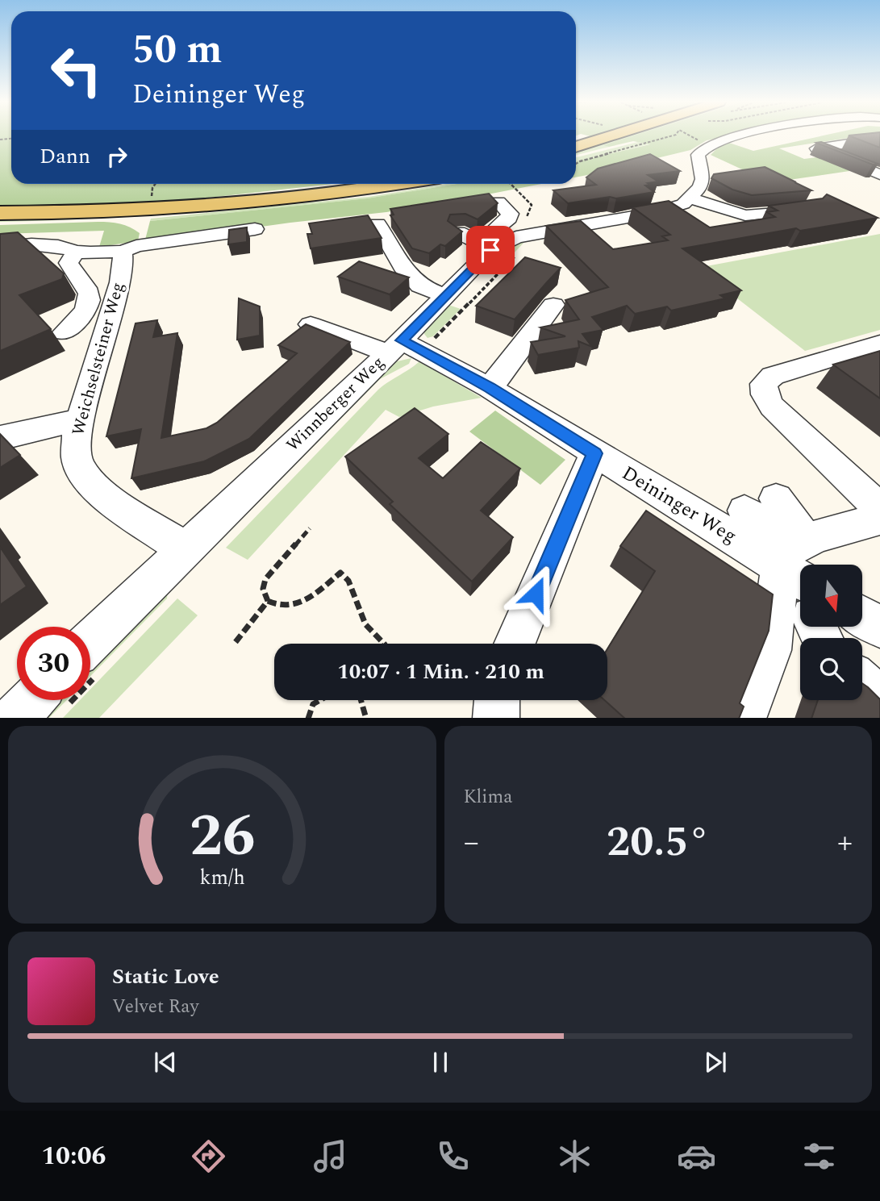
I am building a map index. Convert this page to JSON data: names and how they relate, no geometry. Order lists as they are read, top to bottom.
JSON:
{
  "streets": {
    "street": ["Weichselsteiner Weg", "Winnberger Weg", "Deininger Weg"]
  },
  "crossings": [
    ["Weichselsteiner Weg", "Winnberger Weg"],
    ["Winnberger Weg", "Deininger Weg"]
  ],
  "north": "bottom",
  "page": {
    "turn": ["50 m", "Deininger Weg"],
    "then": "Dann",
    "limit": "30",
    "trip": "10:07 · 1 Min. · 210 m",
    "tile": "Klima",
    "heat": ["−", "20.5°", "+"],
    "song": ["Static Love", "Velvet Ray"],
    "tabs": "10:06",
    "gauge": ["26", "km/h"]
  }
}
